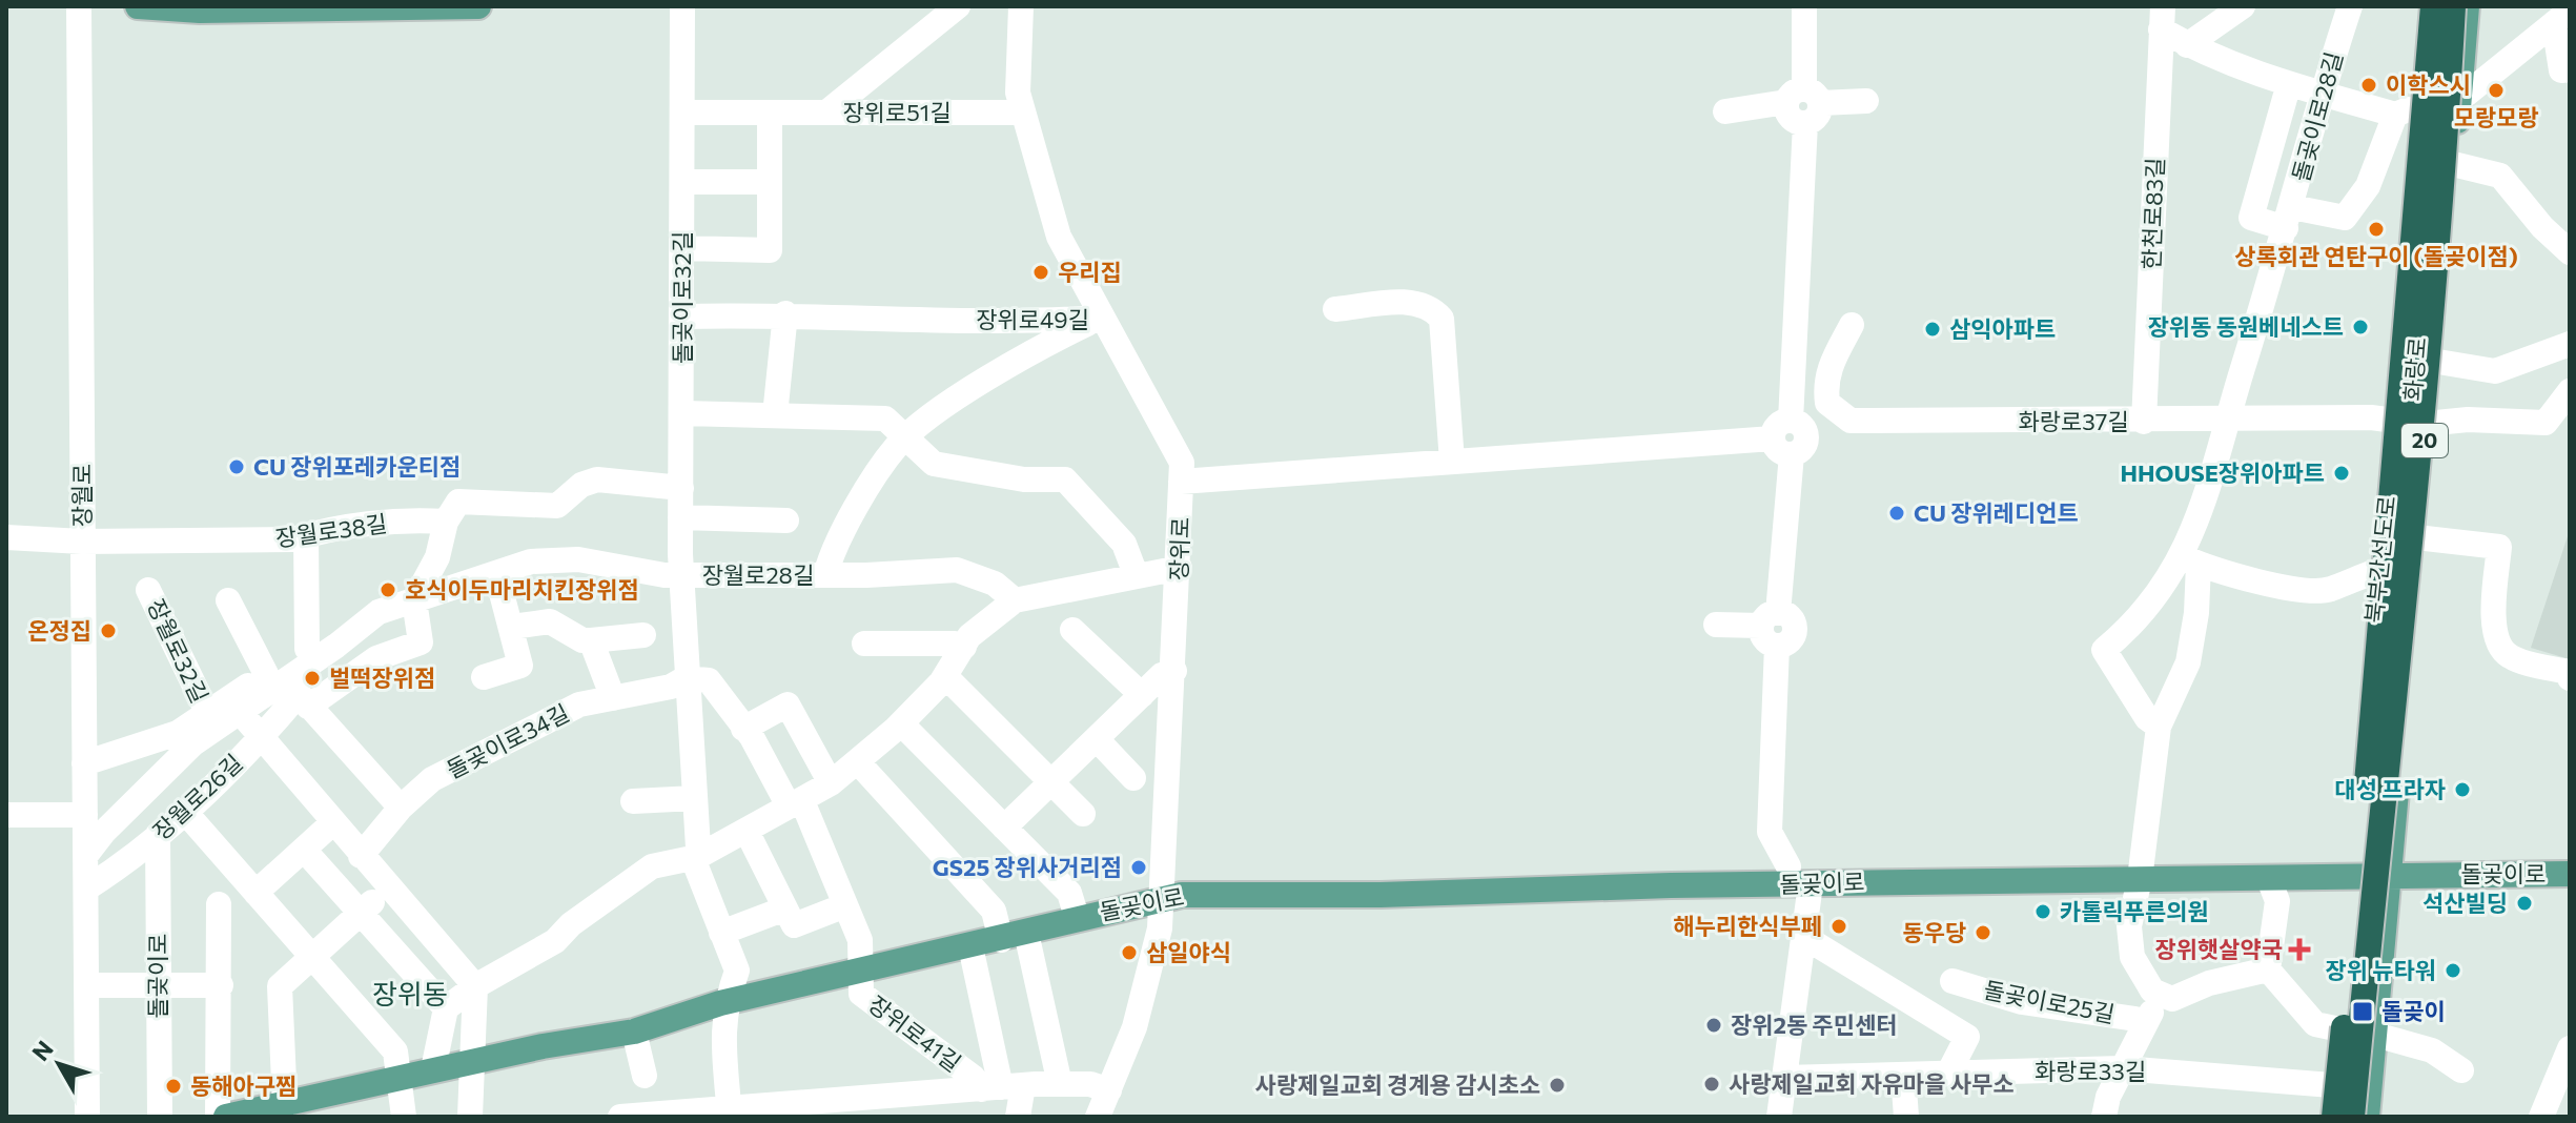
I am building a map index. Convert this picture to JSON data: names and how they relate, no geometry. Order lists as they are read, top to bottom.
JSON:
{
  "streets": {
    "highway": ["북부간선도로"],
    "main road": ["화랑로", "20", "돌곶이로"],
    "street": [
      "장위로51길",
      "돌곶이로28길",
      "한천로83길",
      "돌곶이로32길",
      "장위로49길",
      "화랑로37길",
      "장월로",
      "장월로38길",
      "장위로",
      "장월로28길",
      "장월로32길",
      "돌곶이로34길",
      "장월로26길",
      "돌곶이로25길",
      "장위로41길",
      "화랑로33길"
    ]
  },
  "crossings": [
    ["장위로51길", "돌곶이로32길"],
    ["장위로51길", "장위로"],
    ["돌곶이로28길", "화랑로37길"],
    ["돌곶이로28길", "돌곶이로"],
    ["한천로83길", "화랑로37길"],
    ["돌곶이로32길", "장위로49길"],
    ["돌곶이로32길", "장월로28길"],
    ["돌곶이로32길", "돌곶이로34길"],
    ["돌곶이로32길", "돌곶이로"],
    ["돌곶이로32길", "장위로41길"],
    ["장위로49길", "장위로"],
    ["장위로49길", "장월로28길"],
    ["화랑로", "화랑로37길"],
    ["화랑로", "돌곶이로"],
    ["화랑로", "화랑로33길"],
    ["장월로", "장월로38길"],
    ["장월로", "장월로28길"],
    ["장월로", "장월로32길"],
    ["장월로", "장월로26길"],
    ["장위로", "돌곶이로"],
    ["장위로", "장위로41길"],
    ["장월로28길", "장월로32길"],
    ["장월로28길", "장월로26길"],
    ["장월로32길", "장월로26길"],
    ["장월로26길", "돌곶이로"],
    ["돌곶이로", "장위로41길"],
    ["돌곶이로25길", "화랑로33길"]
  ],
  "districts": ["장위동"],
  "places": {
    "other": [
      "이학스시",
      "모랑모랑",
      "상록회관 연탄구이 (돌곶이점)",
      "우리집",
      "장위동 동원베네스트",
      "삼익아파트",
      "CU 장위포레카운티점",
      "HHOUSE장위아파트",
      "CU 장위레디언트",
      "호식이두마리치킨장위점",
      "온정집",
      "벌떡장위점",
      "대성 프라자",
      "GS25 장위사거리점",
      "석산빌딩",
      "카톨릭푸른의원",
      "해누리한식부페",
      "동우당",
      "삼일야식",
      "장위 뉴타워",
      "장위2동 주민센터",
      "사랑제일교회 자유마을 사무소",
      "사랑제일교회 경계용 감시초소",
      "동해아구찜"
    ],
    "health": ["장위햇살약국"],
    "transit": ["돌곶이"]
  },
  "north": "top left"
}
